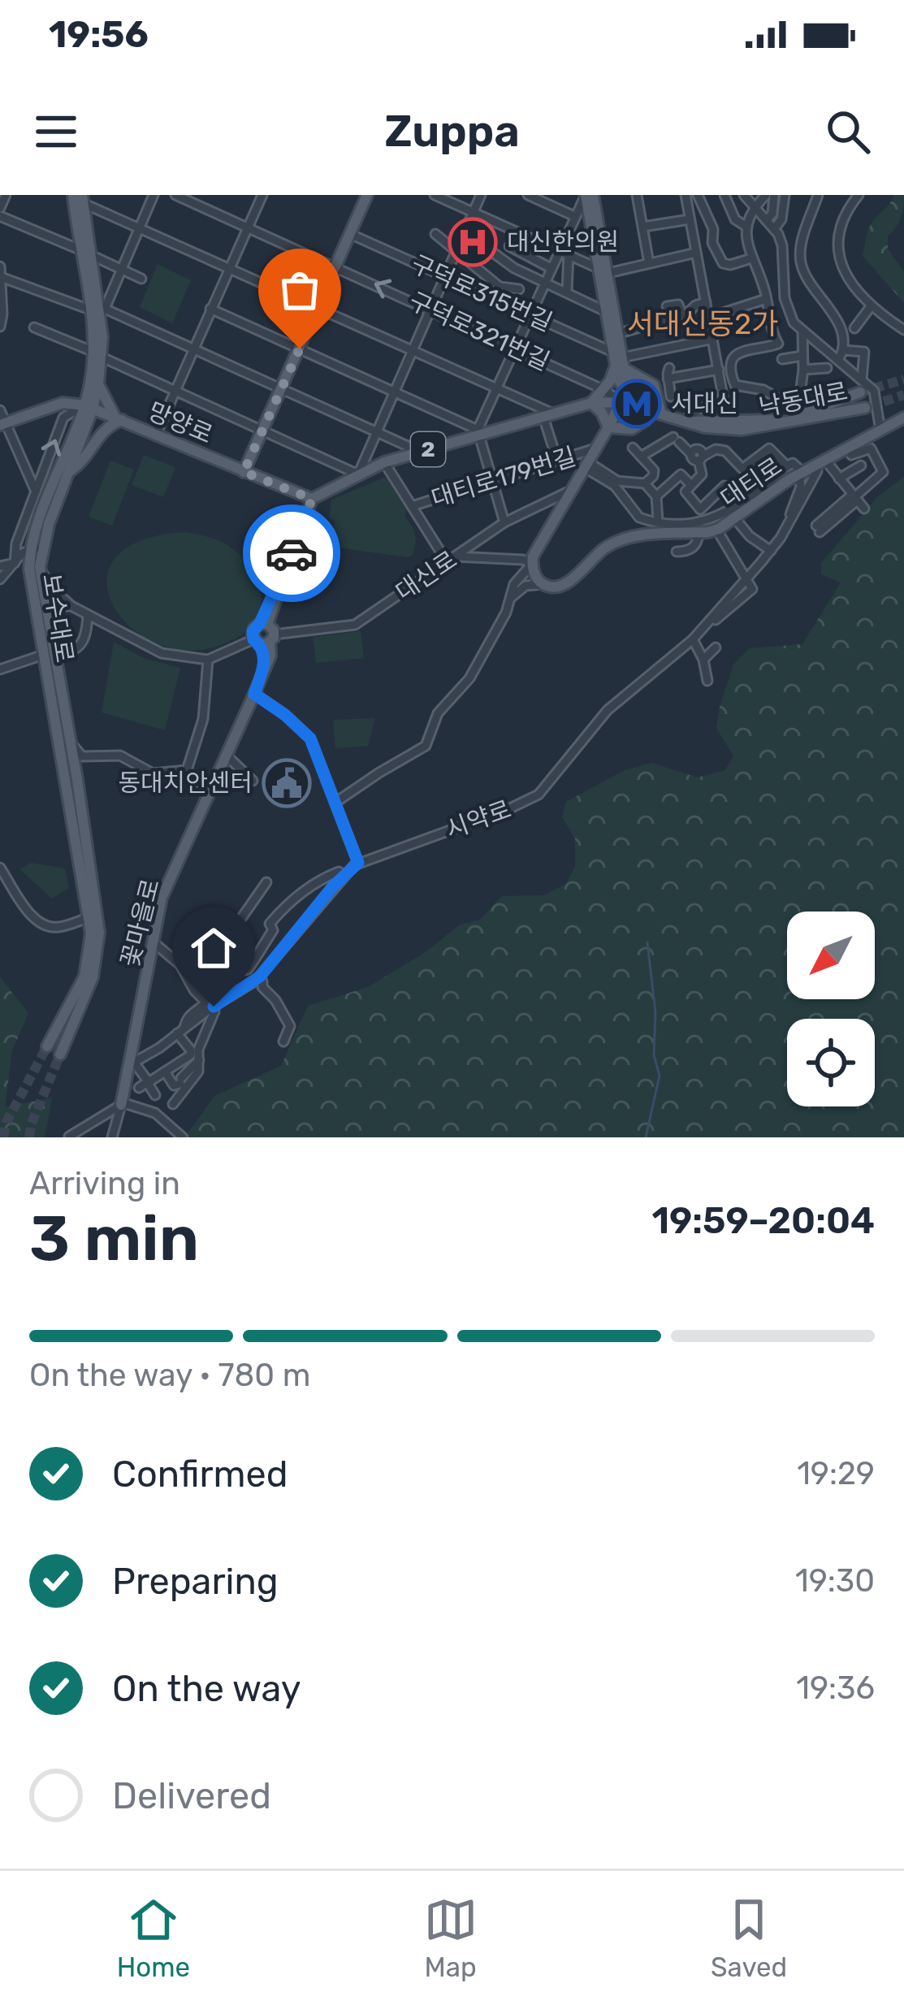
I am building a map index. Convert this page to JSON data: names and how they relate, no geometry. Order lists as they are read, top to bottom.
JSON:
{
  "streets": {
    "main road": [
      "낙동대로",
      "망양로",
      "2",
      "대티로",
      "보수대로",
      "꽃마을로"
    ],
    "street": [
      "구덕로315번길",
      "구덕로321번길",
      "대티로179번길",
      "대신로",
      "시약로"
    ]
  },
  "crossings": [
    ["구덕로321번길", "낙동대로"],
    ["구덕로321번길", "2"],
    ["낙동대로", "2"],
    ["망양로", "2"],
    ["망양로", "대신로"],
    ["망양로", "보수대로"],
    ["망양로", "꽃마을로"],
    ["2", "대신로"],
    ["2", "보수대로"],
    ["2", "꽃마을로"],
    ["대티로", "시약로"],
    ["대신로", "보수대로"],
    ["대신로", "꽃마을로"],
    ["보수대로", "꽃마을로"],
    ["시약로", "꽃마을로"]
  ],
  "districts": ["서대신동2가"],
  "places": {
    "hospital": ["대신한의원"],
    "metro station": ["서대신"],
    "public building": ["동대치안센터"]
  },
  "north": "bottom left",
  "page": {
    "status": "19:56",
    "header": "Zuppa",
    "heading": ["3 min", "Arriving in", "19:59–20:04"],
    "bar": "On the way · 780 m",
    "list": [
      ["Confirmed", "19:29"],
      ["Preparing", "19:30"],
      ["On the way", "19:36"],
      "Delivered"
    ],
    "tabs": ["Home", "Map", "Saved"]
  }
}
